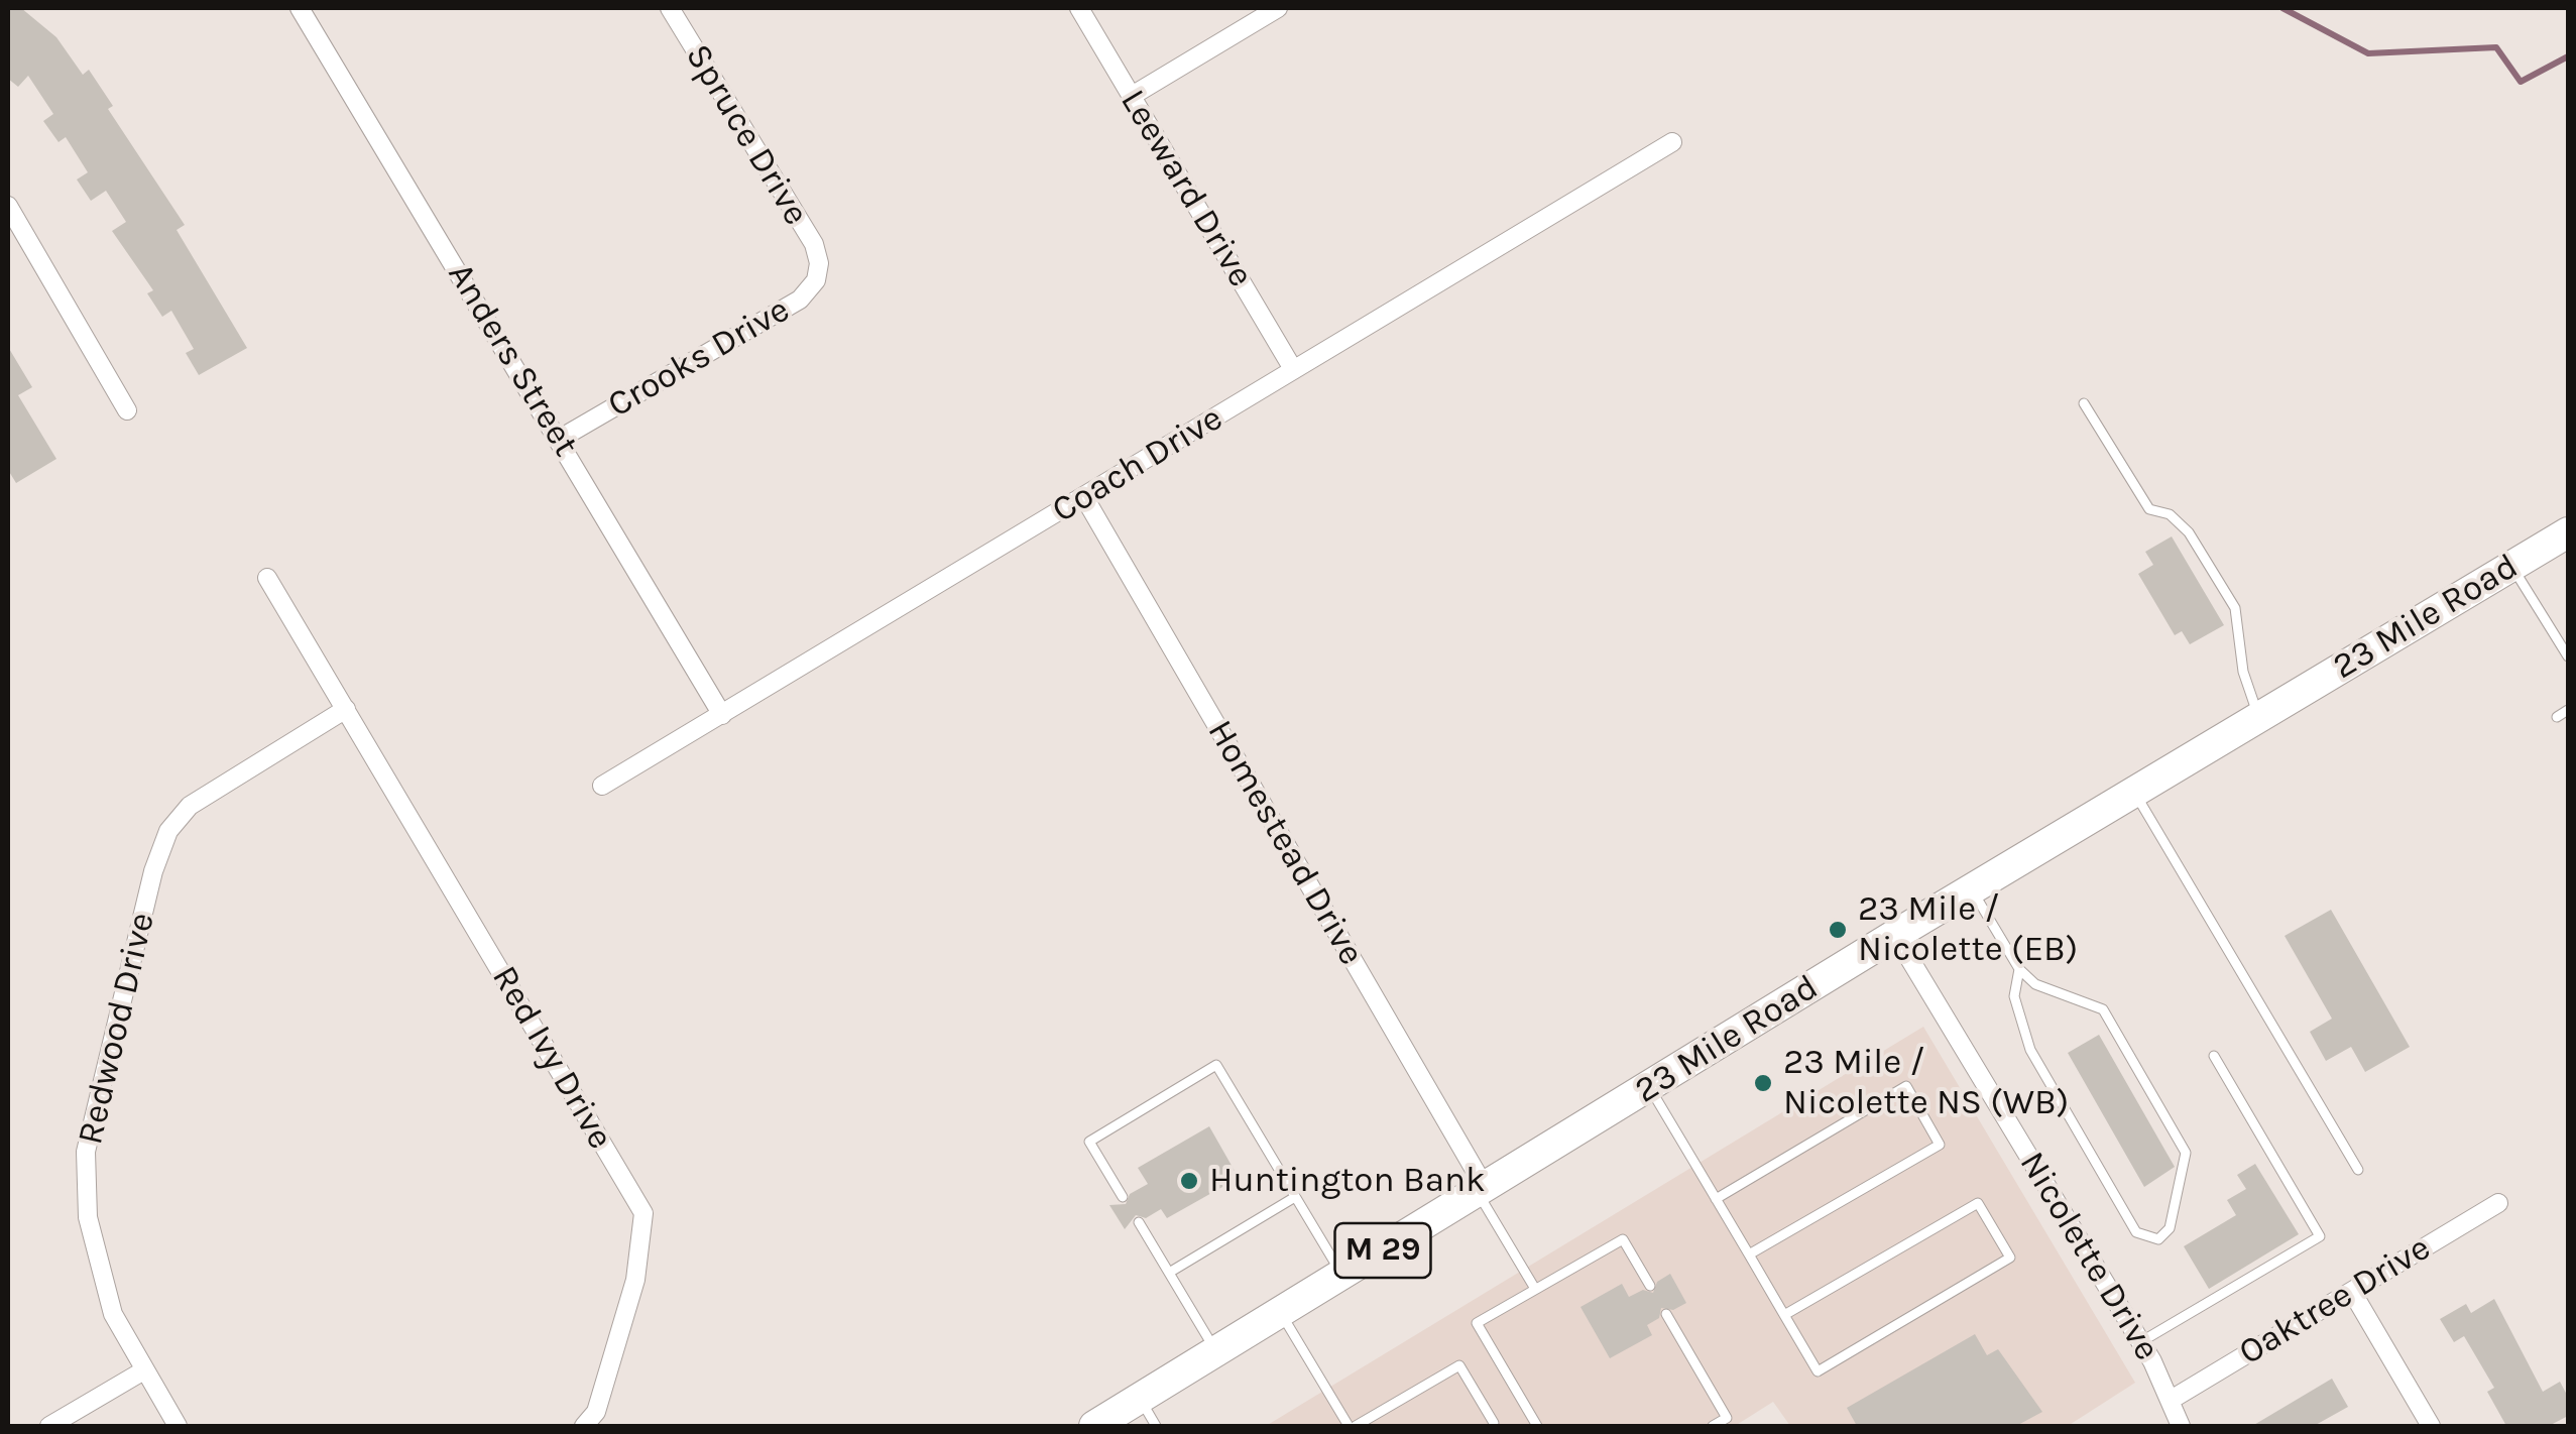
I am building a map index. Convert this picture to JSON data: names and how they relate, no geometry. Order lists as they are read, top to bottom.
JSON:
{
  "streets": {
    "main road": ["23 Mile Road", "M 29"],
    "street": [
      "Spruce Drive",
      "Leeward Drive",
      "Crooks Drive",
      "Anders Street",
      "Coach Drive",
      "Homestead Drive",
      "Redwood Drive",
      "Red Ivy Drive",
      "Nicolette Drive",
      "Oaktree Drive"
    ]
  },
  "crossings": [
    ["Spruce Drive", "Crooks Drive"],
    ["Leeward Drive", "Coach Drive"],
    ["Crooks Drive", "Anders Street"],
    ["Anders Street", "Coach Drive"],
    ["Coach Drive", "Homestead Drive"],
    ["23 Mile Road", "Homestead Drive"],
    ["23 Mile Road", "Nicolette Drive"],
    ["Redwood Drive", "Red Ivy Drive"],
    ["Nicolette Drive", "Oaktree Drive"]
  ],
  "places": ["23 Mile / Nicolette (EB)", "23 Mile / Nicolette NS (WB)", "Huntington Bank"]
}
